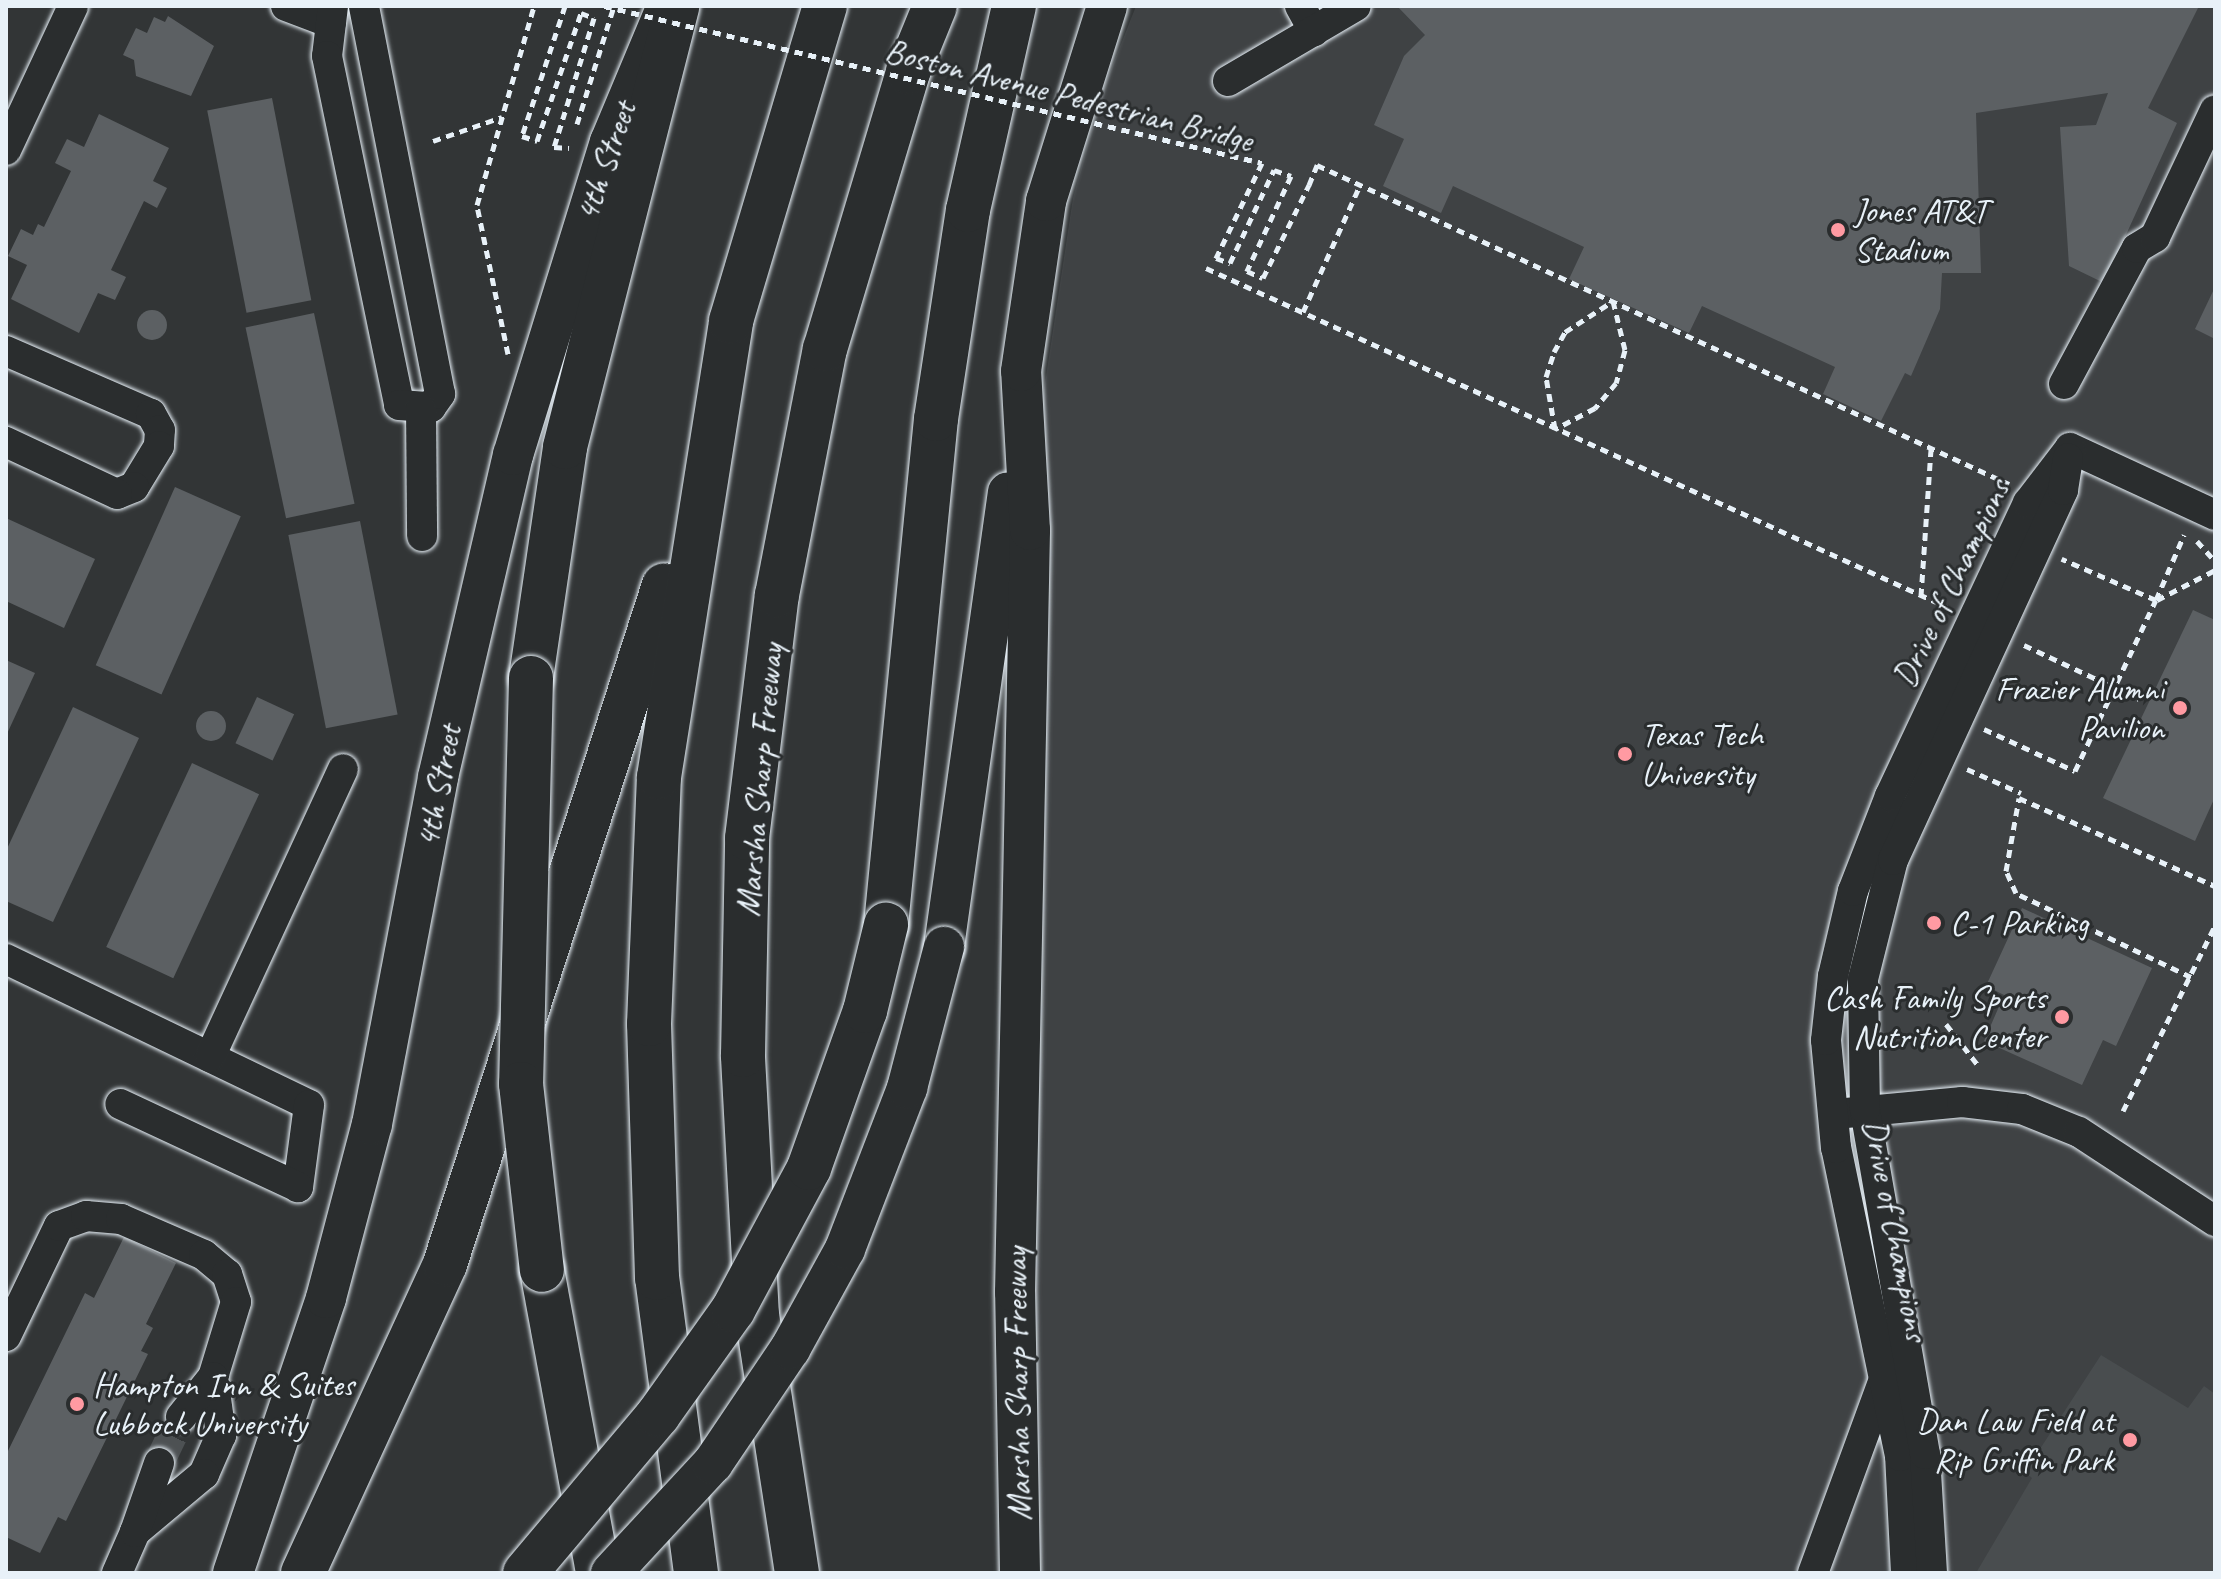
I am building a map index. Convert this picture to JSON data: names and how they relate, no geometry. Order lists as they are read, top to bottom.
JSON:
{
  "streets": {
    "highway": ["Marsha Sharp Freeway"],
    "main road": ["4th Street"],
    "street": ["Drive of Champions"],
    "path": ["Boston Avenue Pedestrian Bridge"]
  },
  "places": [
    "Jones AT&T Stadium",
    "Frazier Alumni Pavilion",
    "Texas Tech University",
    "C-1 Parking",
    "Cash Family Sports Nutrition Center",
    "Hampton Inn & Suites Lubbock University",
    "Dan Law Field at Rip Griffin Park"
  ]
}
